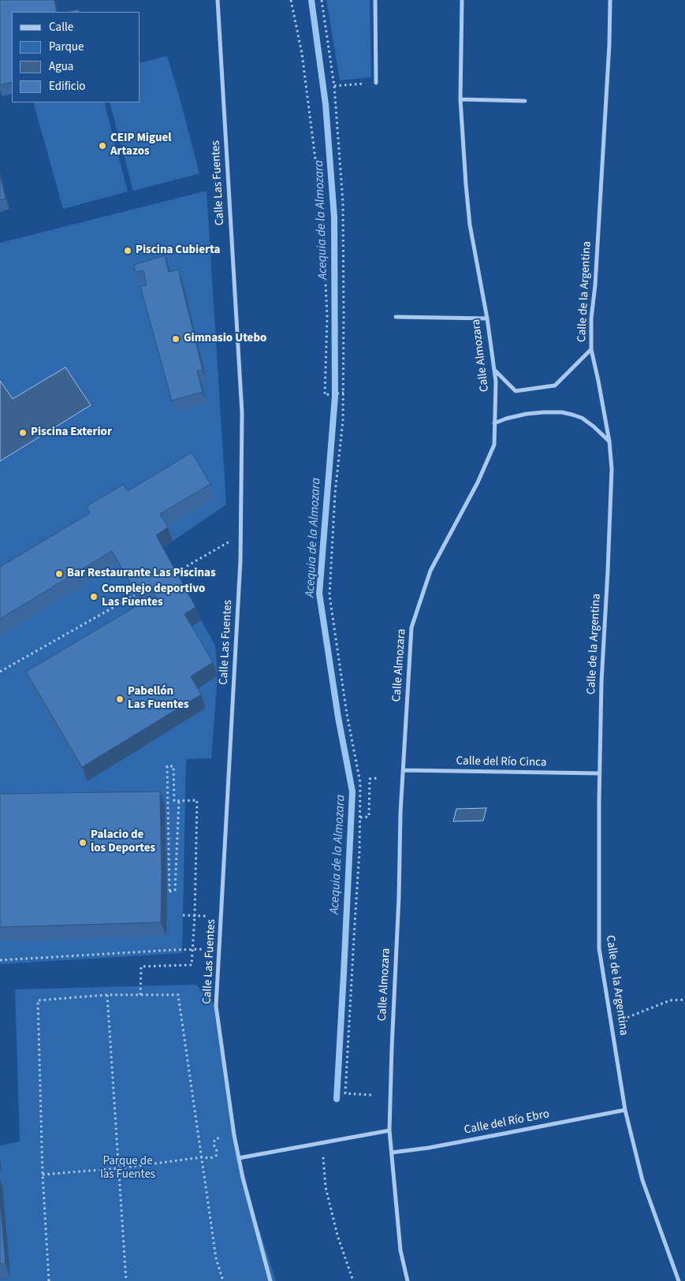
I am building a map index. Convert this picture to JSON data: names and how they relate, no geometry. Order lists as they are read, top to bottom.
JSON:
{
  "streets": {
    "street": [
      "Calle Las Fuentes",
      "Calle de la Argentina",
      "Calle Almozara",
      "Calle del Río Cinca",
      "Calle del Río Ebro"
    ]
  },
  "crossings": [
    ["Calle de la Argentina", "Calle del Río Cinca"],
    ["Calle de la Argentina", "Calle del Río Ebro"],
    ["Calle Almozara", "Calle del Río Cinca"],
    ["Calle Almozara", "Calle del Río Ebro"]
  ],
  "water": ["Acequia de la Almozara"],
  "parks": ["Parque de las Fuentes"],
  "places": [
    "CEIP Miguel Artazos",
    "Piscina Cubierta",
    "Gimnasio Utebo",
    "Piscina Exterior",
    "Bar Restaurante Las Piscinas",
    "Complejo deportivo Las Fuentes",
    "Pabellón Las Fuentes",
    "Palacio de los Deportes"
  ],
  "legend": [
    "Calle",
    "Parque",
    "Agua",
    "Edificio"
  ]
}
